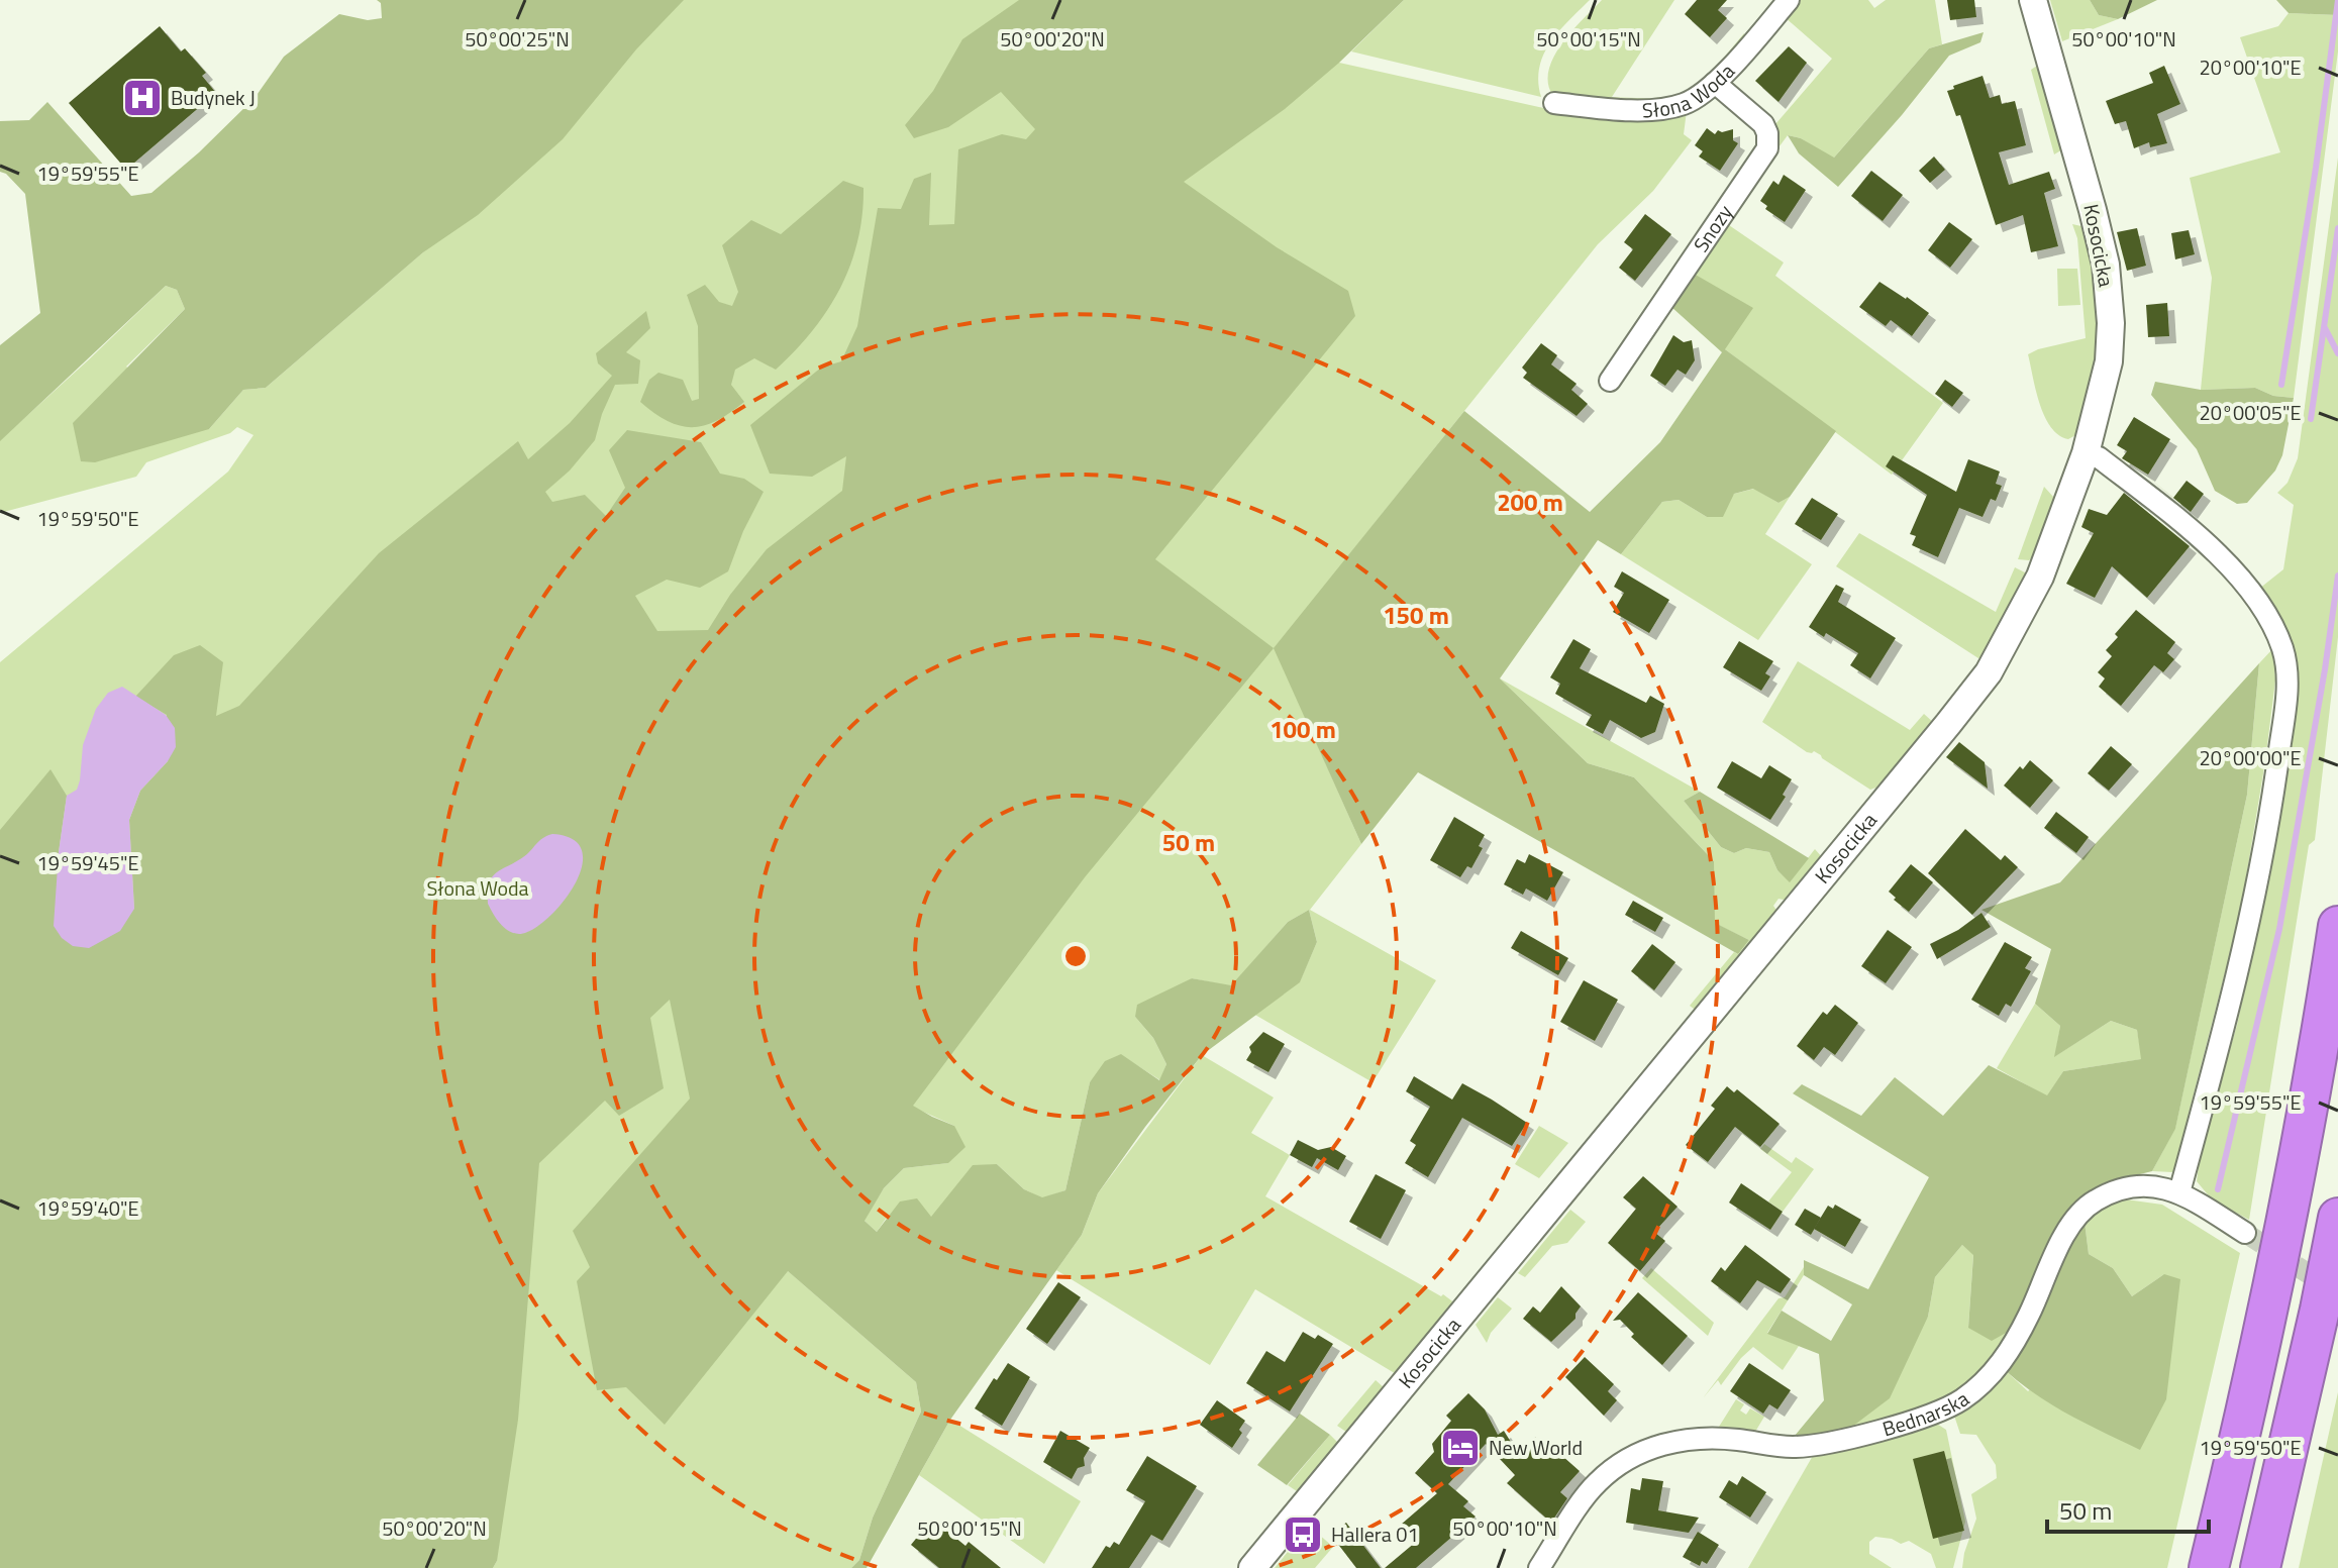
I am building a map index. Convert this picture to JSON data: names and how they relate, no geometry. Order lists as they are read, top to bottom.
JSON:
{
  "streets": {
    "street": [
      "Słona Woda",
      "Snozy",
      "Kosocicka",
      "Bednarska"
    ]
  },
  "crossings": [
    ["Słona Woda", "Snozy"]
  ],
  "parks": ["Słona Woda"],
  "places": {
    "hospital": ["Budynek J"],
    "hotel": ["New World"],
    "bus stop": ["Hallera 01"]
  },
  "scale_bar": "50 m",
  "coordinates": [
    "50°00'25\"N",
    "50°00'20\"N",
    "50°00'15\"N",
    "50°00'10\"N",
    "20°00'10\"E",
    "19°59'55\"E",
    "20°00'05\"E",
    "19°59'50\"E",
    "20°00'00\"E",
    "19°59'45\"E",
    "19°59'40\"E"
  ],
  "rings": [
    "200 m",
    "150 m",
    "100 m",
    "50 m"
  ]
}
